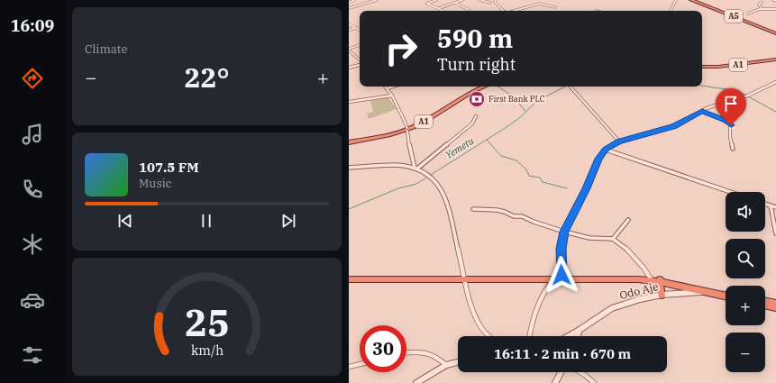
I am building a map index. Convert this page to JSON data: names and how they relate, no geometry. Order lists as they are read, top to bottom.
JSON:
{
  "streets": {
    "highway": ["A5", "A1"],
    "street": ["Odo Aje"]
  },
  "water": ["Yemetu"],
  "places": {
    "bank": ["First Bank PLC"]
  },
  "page": {
    "tabs": "16:09",
    "tile": "Climate",
    "turn": ["590 m", "Turn right"],
    "heat": ["−", "22°", "+"],
    "song": ["107.5 FM", "Music"],
    "map_buttons": ["+", "−"],
    "limit": "30",
    "trip": "16:11 · 2 min · 670 m",
    "gauge": ["25", "km/h"]
  }
}
